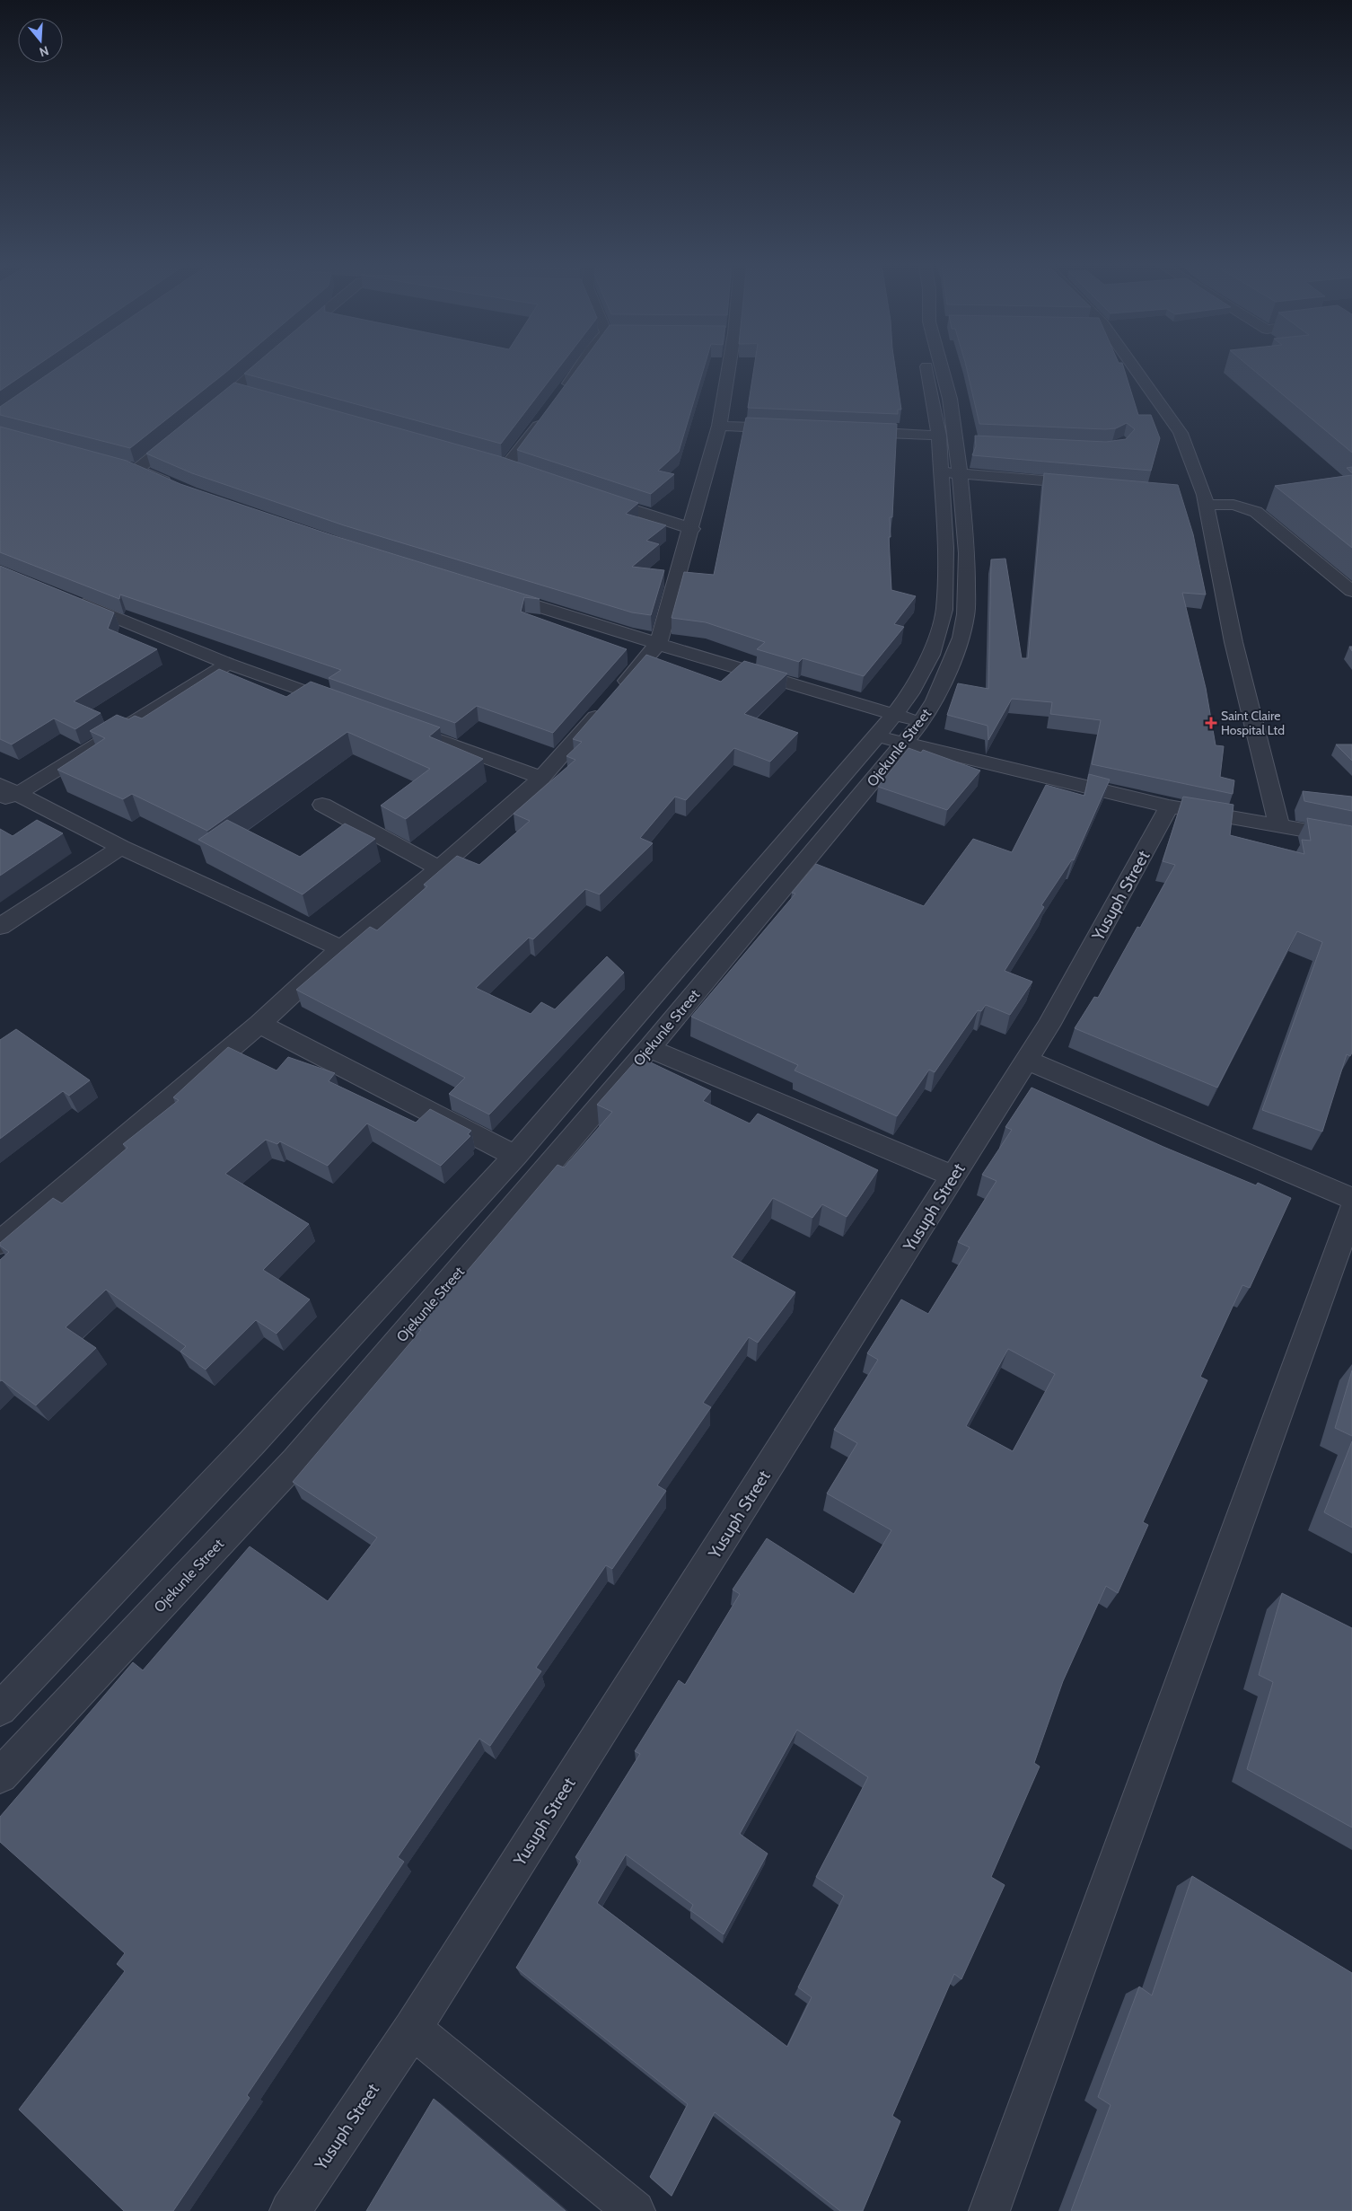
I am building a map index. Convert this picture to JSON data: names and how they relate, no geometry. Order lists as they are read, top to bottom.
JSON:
{
  "streets": {
    "street": ["Ojekunle Street", "Yusuph Street"]
  },
  "places": {
    "health": ["Saint Claire Hospital Ltd"]
  },
  "north": "bottom"
}
